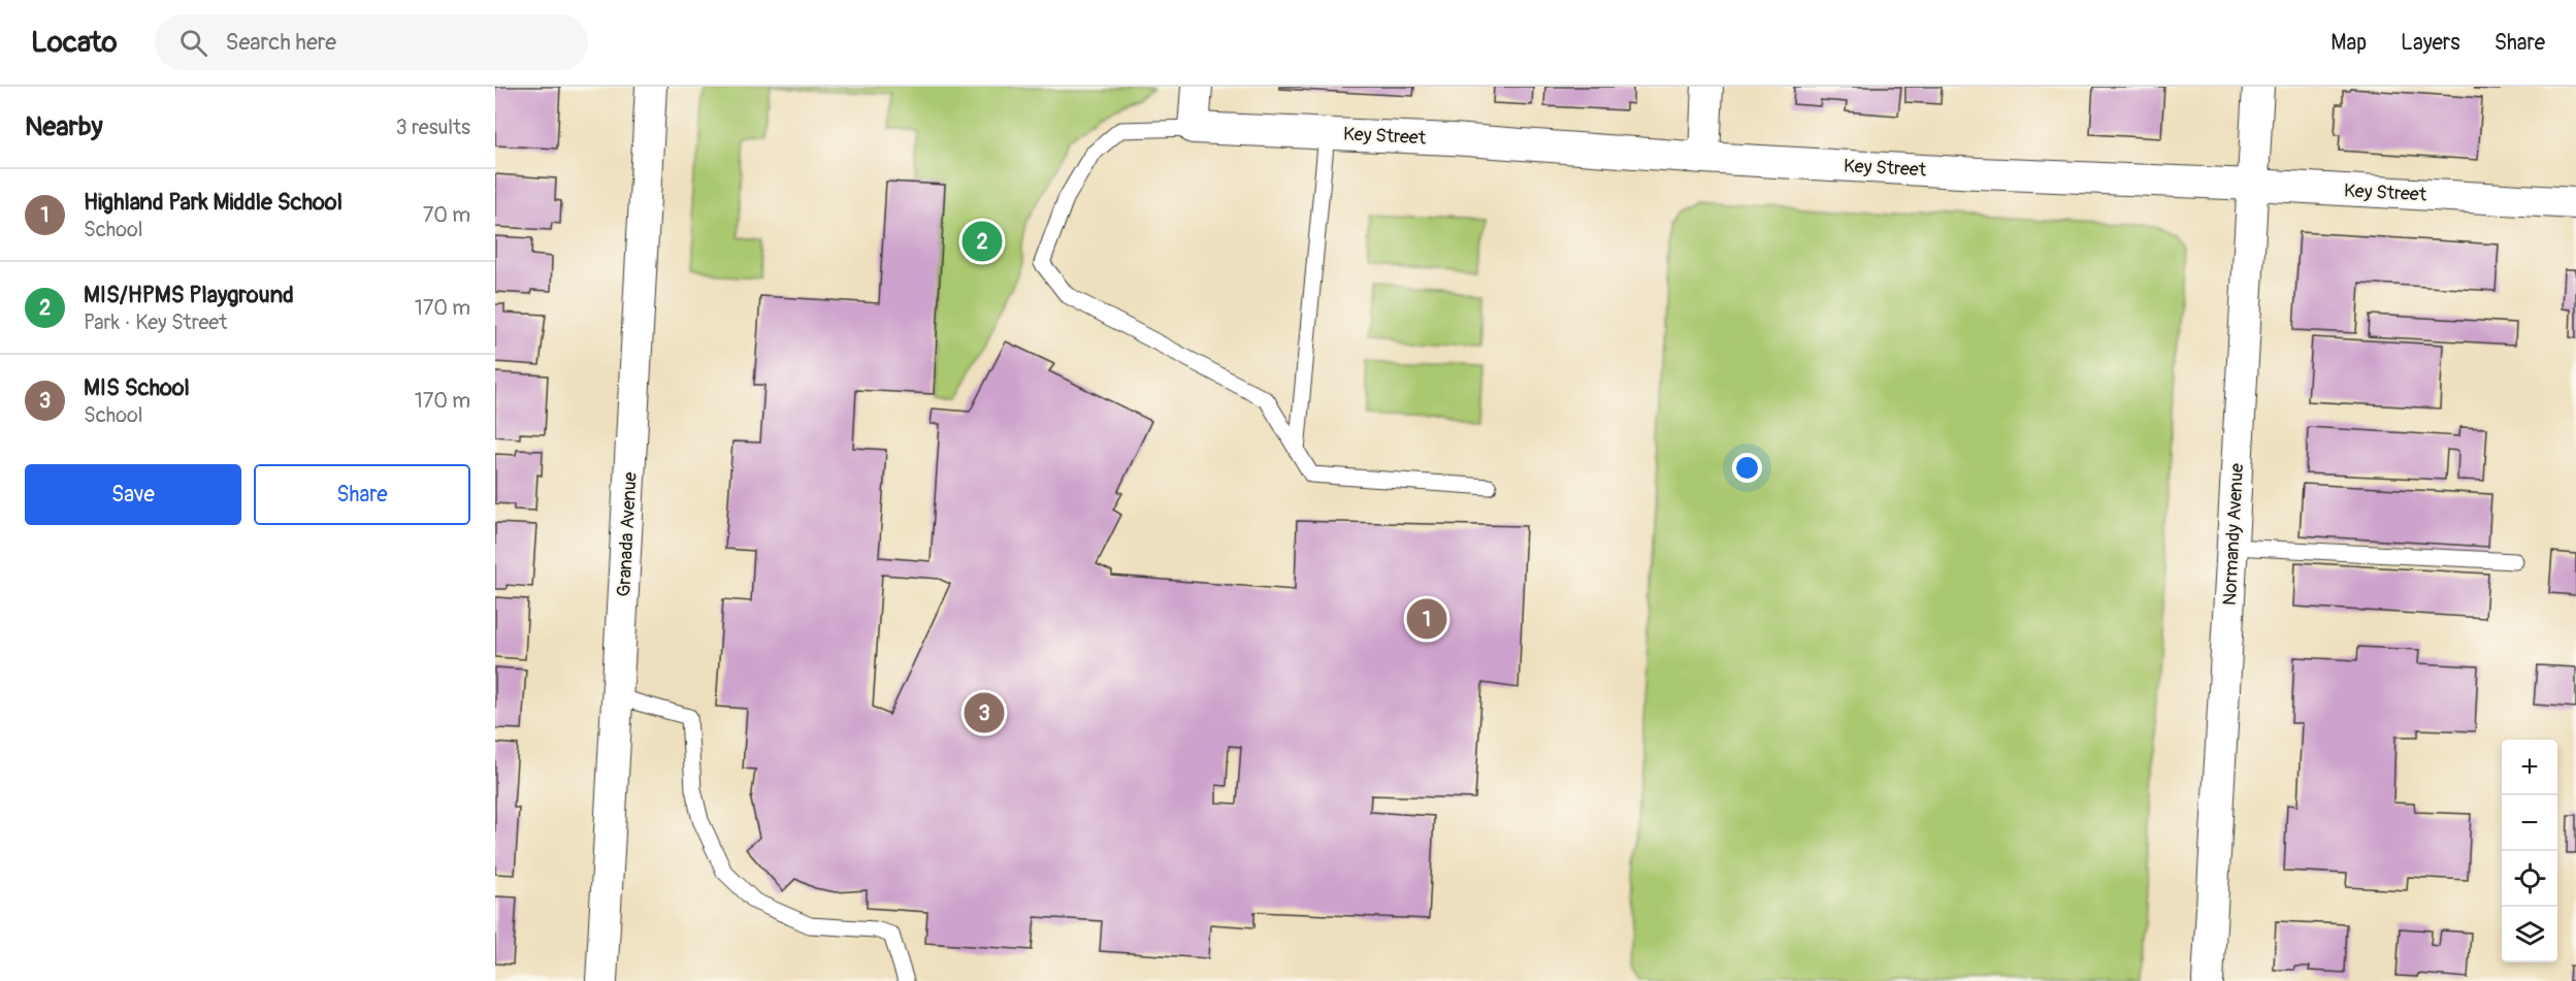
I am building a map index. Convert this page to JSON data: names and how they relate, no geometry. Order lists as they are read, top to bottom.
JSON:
{
  "streets": {
    "street": ["Key Street", "Granada Avenue", "Normandy Avenue"]
  },
  "crossings": [
    ["Key Street", "Normandy Avenue"]
  ],
  "page": {
    "header": "Locato",
    "search": "Search here",
    "nav": ["Map", "Layers", "Share"],
    "heading": ["Nearby", "3 results"],
    "list": [
      {
        "mark": "1",
        "name": "Highland Park Middle School",
        "note": "School",
        "value": "70 m"
      },
      {
        "mark": "2",
        "name": "MIS/HPMS Playground",
        "note": "Park · Key Street",
        "value": "170 m"
      },
      {
        "mark": "3",
        "name": "MIS School",
        "note": "School",
        "value": "170 m"
      }
    ],
    "pins": ["2", "1", "3"],
    "buttons": ["Save", "Share"],
    "map_buttons": ["+", "−"]
  }
}
